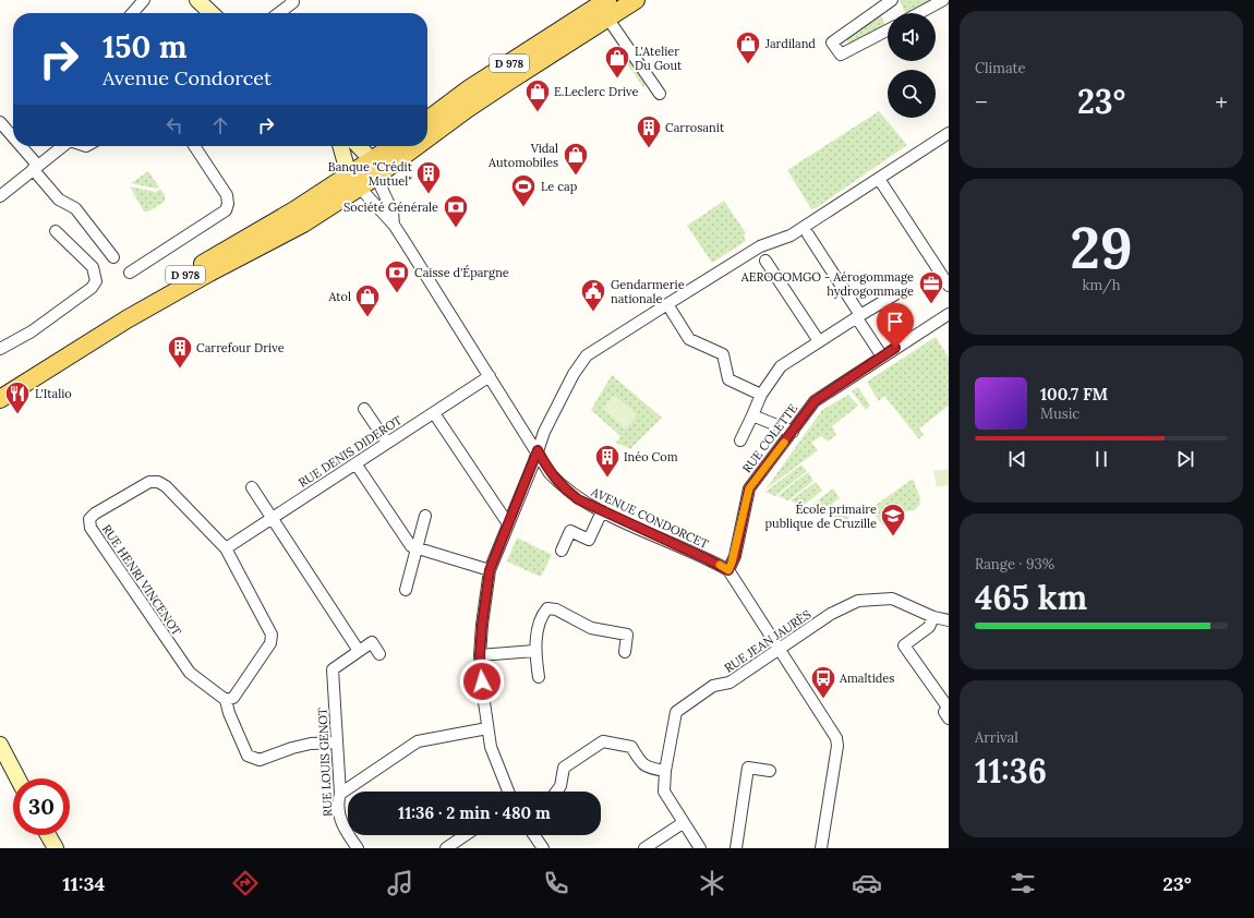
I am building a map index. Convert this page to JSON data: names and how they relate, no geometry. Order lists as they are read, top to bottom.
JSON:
{
  "streets": {
    "main road": ["D 978"],
    "street": [
      "RUE COLETTE",
      "RUE DENIS DIDEROT",
      "AVENUE CONDORCET",
      "RUE HENRI VINCENOT",
      "RUE JEAN JAURÈS",
      "RUE LOUIS GENOT"
    ]
  },
  "crossings": [
    ["D 978", "AVENUE CONDORCET"],
    ["RUE COLETTE", "AVENUE CONDORCET"],
    ["RUE DENIS DIDEROT", "AVENUE CONDORCET"],
    ["RUE DENIS DIDEROT", "RUE HENRI VINCENOT"],
    ["AVENUE CONDORCET", "RUE JEAN JAURÈS"]
  ],
  "places": {
    "shop": [
      "Jardiland",
      "L'Atelier Du Gout",
      "E.Leclerc Drive",
      "Vidal Automobiles",
      "Atol"
    ],
    "building": [
      "Carrosanit",
      "Banque \"Crédit Mutuel\"",
      "Carrefour Drive",
      "Inéo Com"
    ],
    "sports": ["Le cap"],
    "bank": ["Société Générale", "Caisse d'Épargne"],
    "office": ["AEROGOMGO - Aérogommage hydrogommage"],
    "public building": ["Gendarmerie nationale"],
    "restaurant": ["L'Italio"],
    "school or university": ["École primaire publique de Cruzille"],
    "bus stop": ["Amaltides"]
  },
  "page": {
    "tile": [
      "Climate",
      ["29", "km/h"],
      ["Range · 93%", "465 km"],
      ["Arrival", "11:36"]
    ],
    "turn": ["150 m", "Avenue Condorcet"],
    "heat": ["−", "23°", "+"],
    "song": ["100.7 FM", "Music"],
    "limit": "30",
    "trip": "11:36 · 2 min · 480 m",
    "tabs": ["11:34", "23°"]
  }
}
